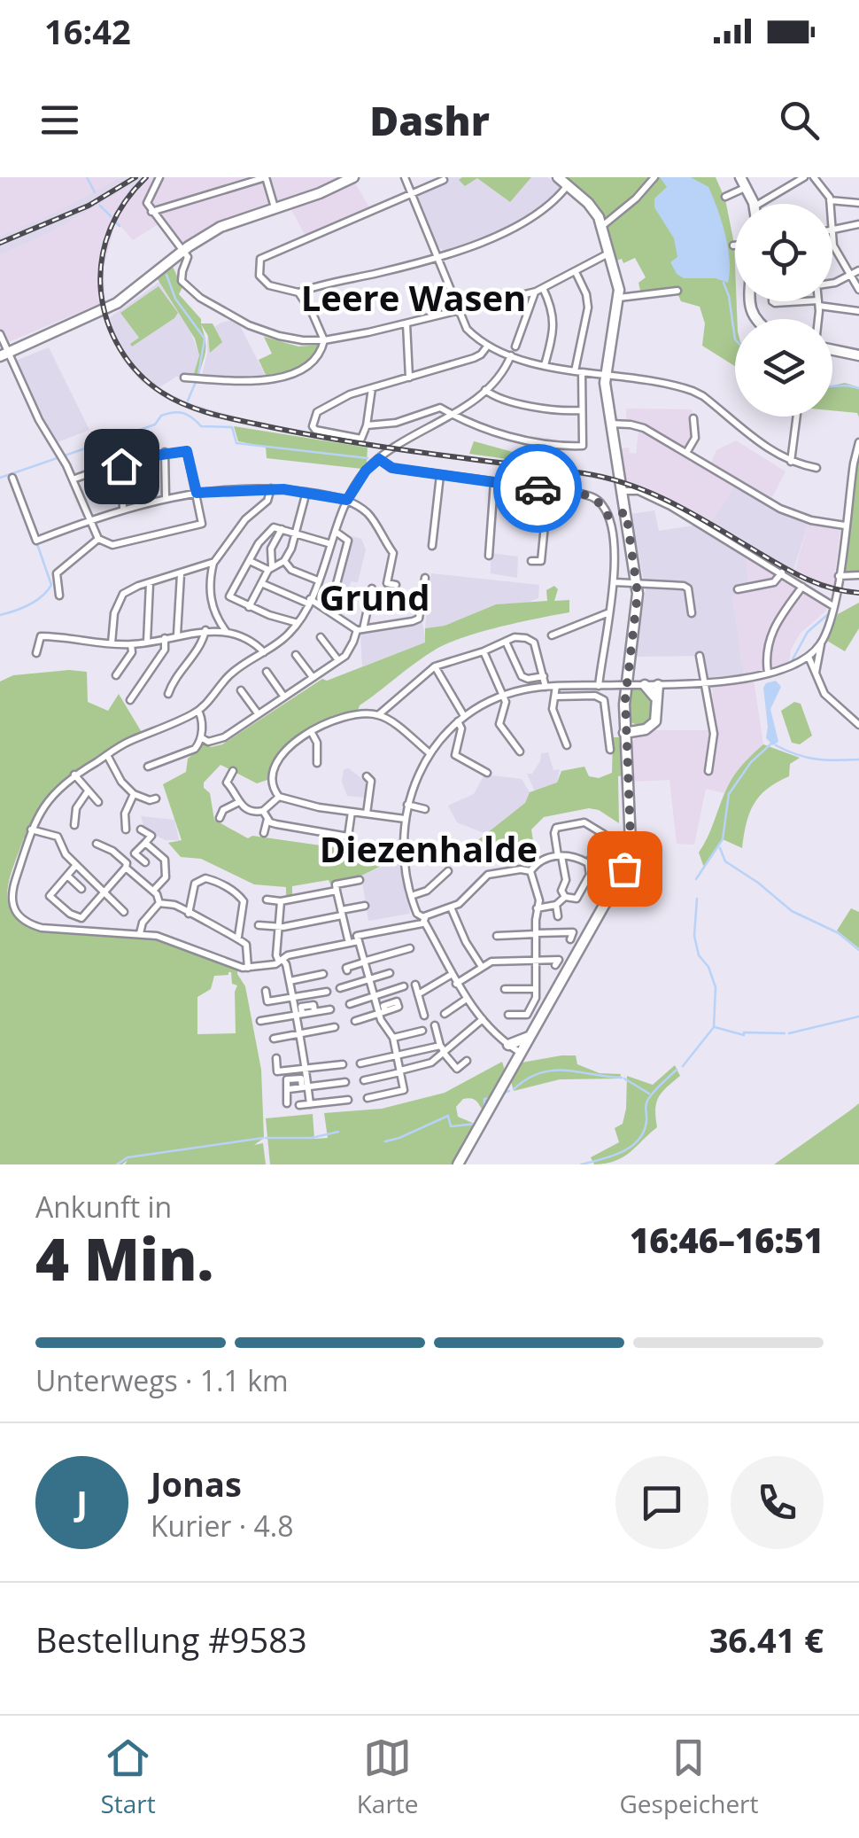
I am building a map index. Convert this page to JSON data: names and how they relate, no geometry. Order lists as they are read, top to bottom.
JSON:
{
  "districts": ["Leere Wasen", "Grund", "Diezenhalde"],
  "page": {
    "status": "16:42",
    "header": "Dashr",
    "heading": ["4 Min.", "Ankunft in", "16:46–16:51"],
    "panel": [
      "Jonas",
      "Kurier · 4.8",
      "Bestellung #9583",
      "36.41 €"
    ],
    "bar": "Unterwegs · 1.1 km",
    "round": "J",
    "tabs": ["Start", "Karte", "Gespeichert"]
  }
}
